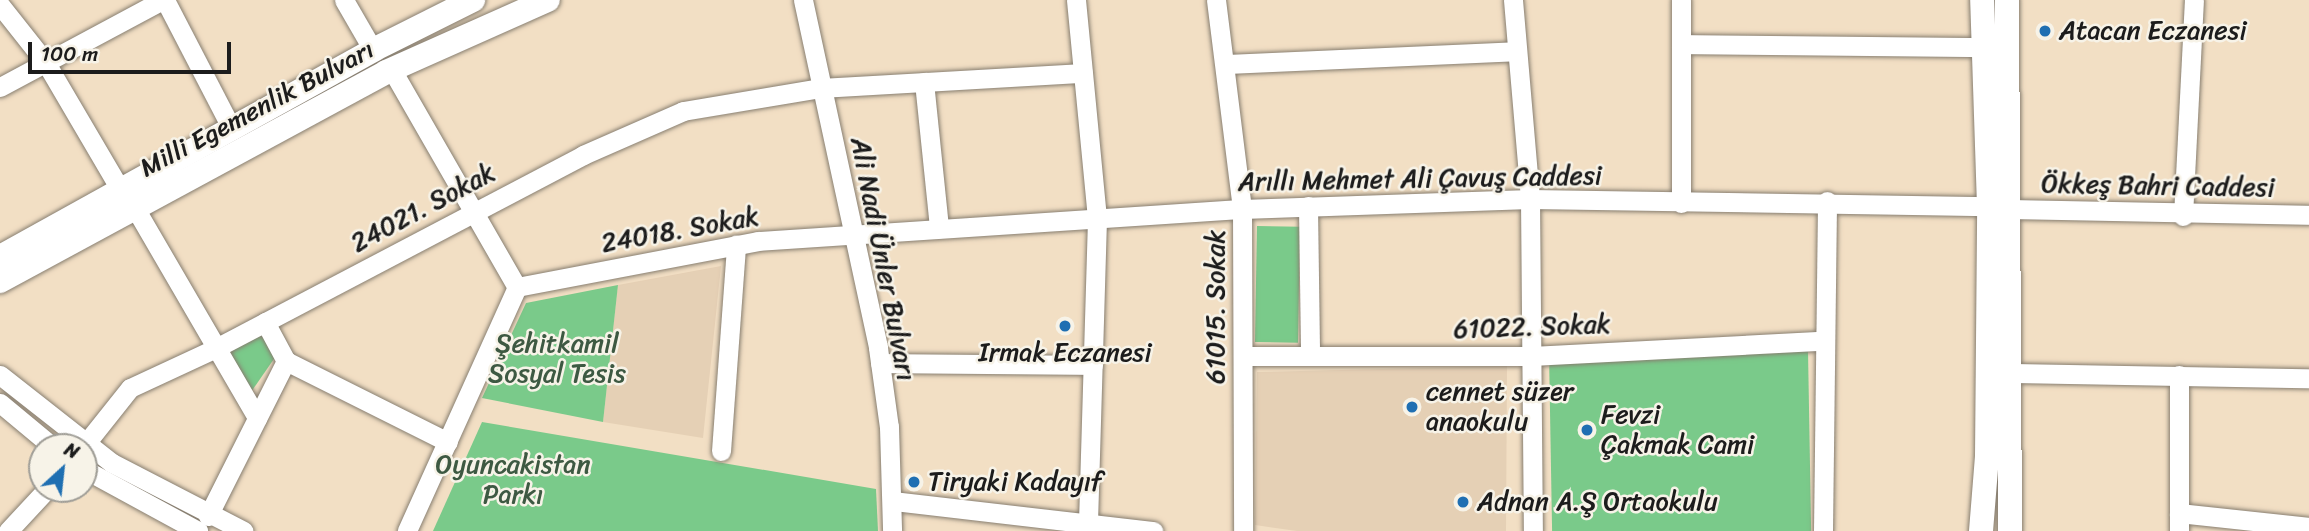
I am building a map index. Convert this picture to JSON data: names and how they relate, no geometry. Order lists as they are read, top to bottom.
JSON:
{
  "streets": {
    "main road": ["Milli Egemenlik Bulvarı"],
    "street": [
      "Arıllı Mehmet Ali Çavuş Caddesi",
      "Ökkeş Bahri Caddesi",
      "24021. Sokak",
      "24018. Sokak",
      "Ali Nadi Ünler Bulvarı",
      "61015. Sokak",
      "61022. Sokak"
    ]
  },
  "crossings": [
    ["Arıllı Mehmet Ali Çavuş Caddesi", "Ökkeş Bahri Caddesi"],
    ["Arıllı Mehmet Ali Çavuş Caddesi", "24018. Sokak"],
    ["Arıllı Mehmet Ali Çavuş Caddesi", "Ali Nadi Ünler Bulvarı"],
    ["Arıllı Mehmet Ali Çavuş Caddesi", "61015. Sokak"],
    ["24021. Sokak", "Ali Nadi Ünler Bulvarı"],
    ["24018. Sokak", "Ali Nadi Ünler Bulvarı"],
    ["61015. Sokak", "61022. Sokak"]
  ],
  "parks": ["Şehitkamil Sosyal Tesis", "Oyuncakistan Parkı"],
  "places": [
    "Atacan Eczanesi",
    "Irmak Eczanesi",
    "cennet süzer anaokulu",
    "Fevzi Çakmak Cami",
    "Tiryaki Kadayıf",
    "Adnan A.Ş Ortaokulu"
  ],
  "scale_bar": "100 m",
  "north": "top right"
}
